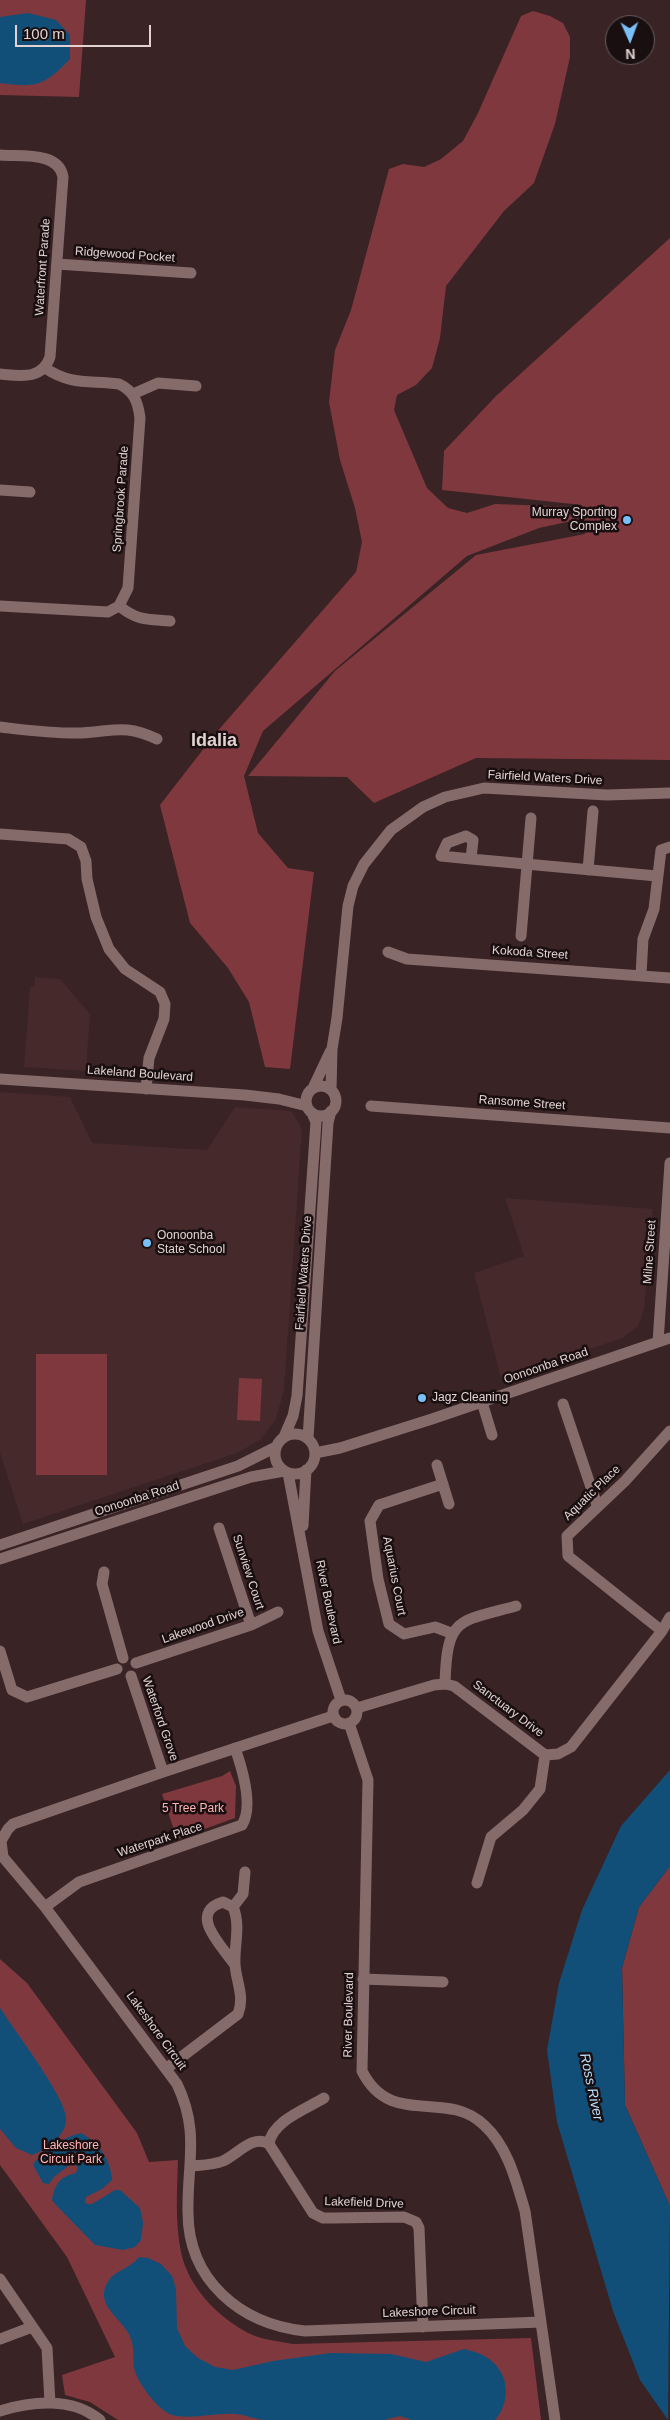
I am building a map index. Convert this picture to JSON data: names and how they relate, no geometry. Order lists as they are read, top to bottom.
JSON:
{
  "streets": {
    "street": [
      "Ridgewood Pocket",
      "Waterfront Parade",
      "Springbrook Parade",
      "Fairfield Waters Drive",
      "Kokoda Street",
      "Lakeland Boulevard",
      "Ransome Street",
      "Milne Street",
      "Oonoonba Road",
      "Aquatic Place",
      "Sunview Court",
      "Aquarius Court",
      "River Boulevard",
      "Lakewood Drive",
      "Sanctuary Drive",
      "Waterford Grove",
      "Waterpark Place",
      "Lakeshore Circuit",
      "Lakefield Drive"
    ]
  },
  "crossings": [
    ["Ridgewood Pocket", "Waterfront Parade"],
    ["Fairfield Waters Drive", "Lakeland Boulevard"],
    ["Fairfield Waters Drive", "Oonoonba Road"],
    ["Fairfield Waters Drive", "River Boulevard"],
    ["Milne Street", "Oonoonba Road"],
    ["Oonoonba Road", "River Boulevard"],
    ["Aquatic Place", "Sanctuary Drive"],
    ["Sunview Court", "Lakewood Drive"],
    ["River Boulevard", "Lakeshore Circuit"],
    ["Lakewood Drive", "Waterford Grove"],
    ["Waterford Grove", "Lakeshore Circuit"],
    ["Waterpark Place", "Lakeshore Circuit"],
    ["Lakeshore Circuit", "Lakefield Drive"]
  ],
  "districts": ["Idalia"],
  "water": ["Ross River"],
  "parks": ["5 Tree Park", "Lakeshore Circuit Park"],
  "places": ["Murray Sporting Complex", "Oonoonba State School", "Jagz Cleaning"],
  "scale_bar": "100 m",
  "north": "bottom"
}
